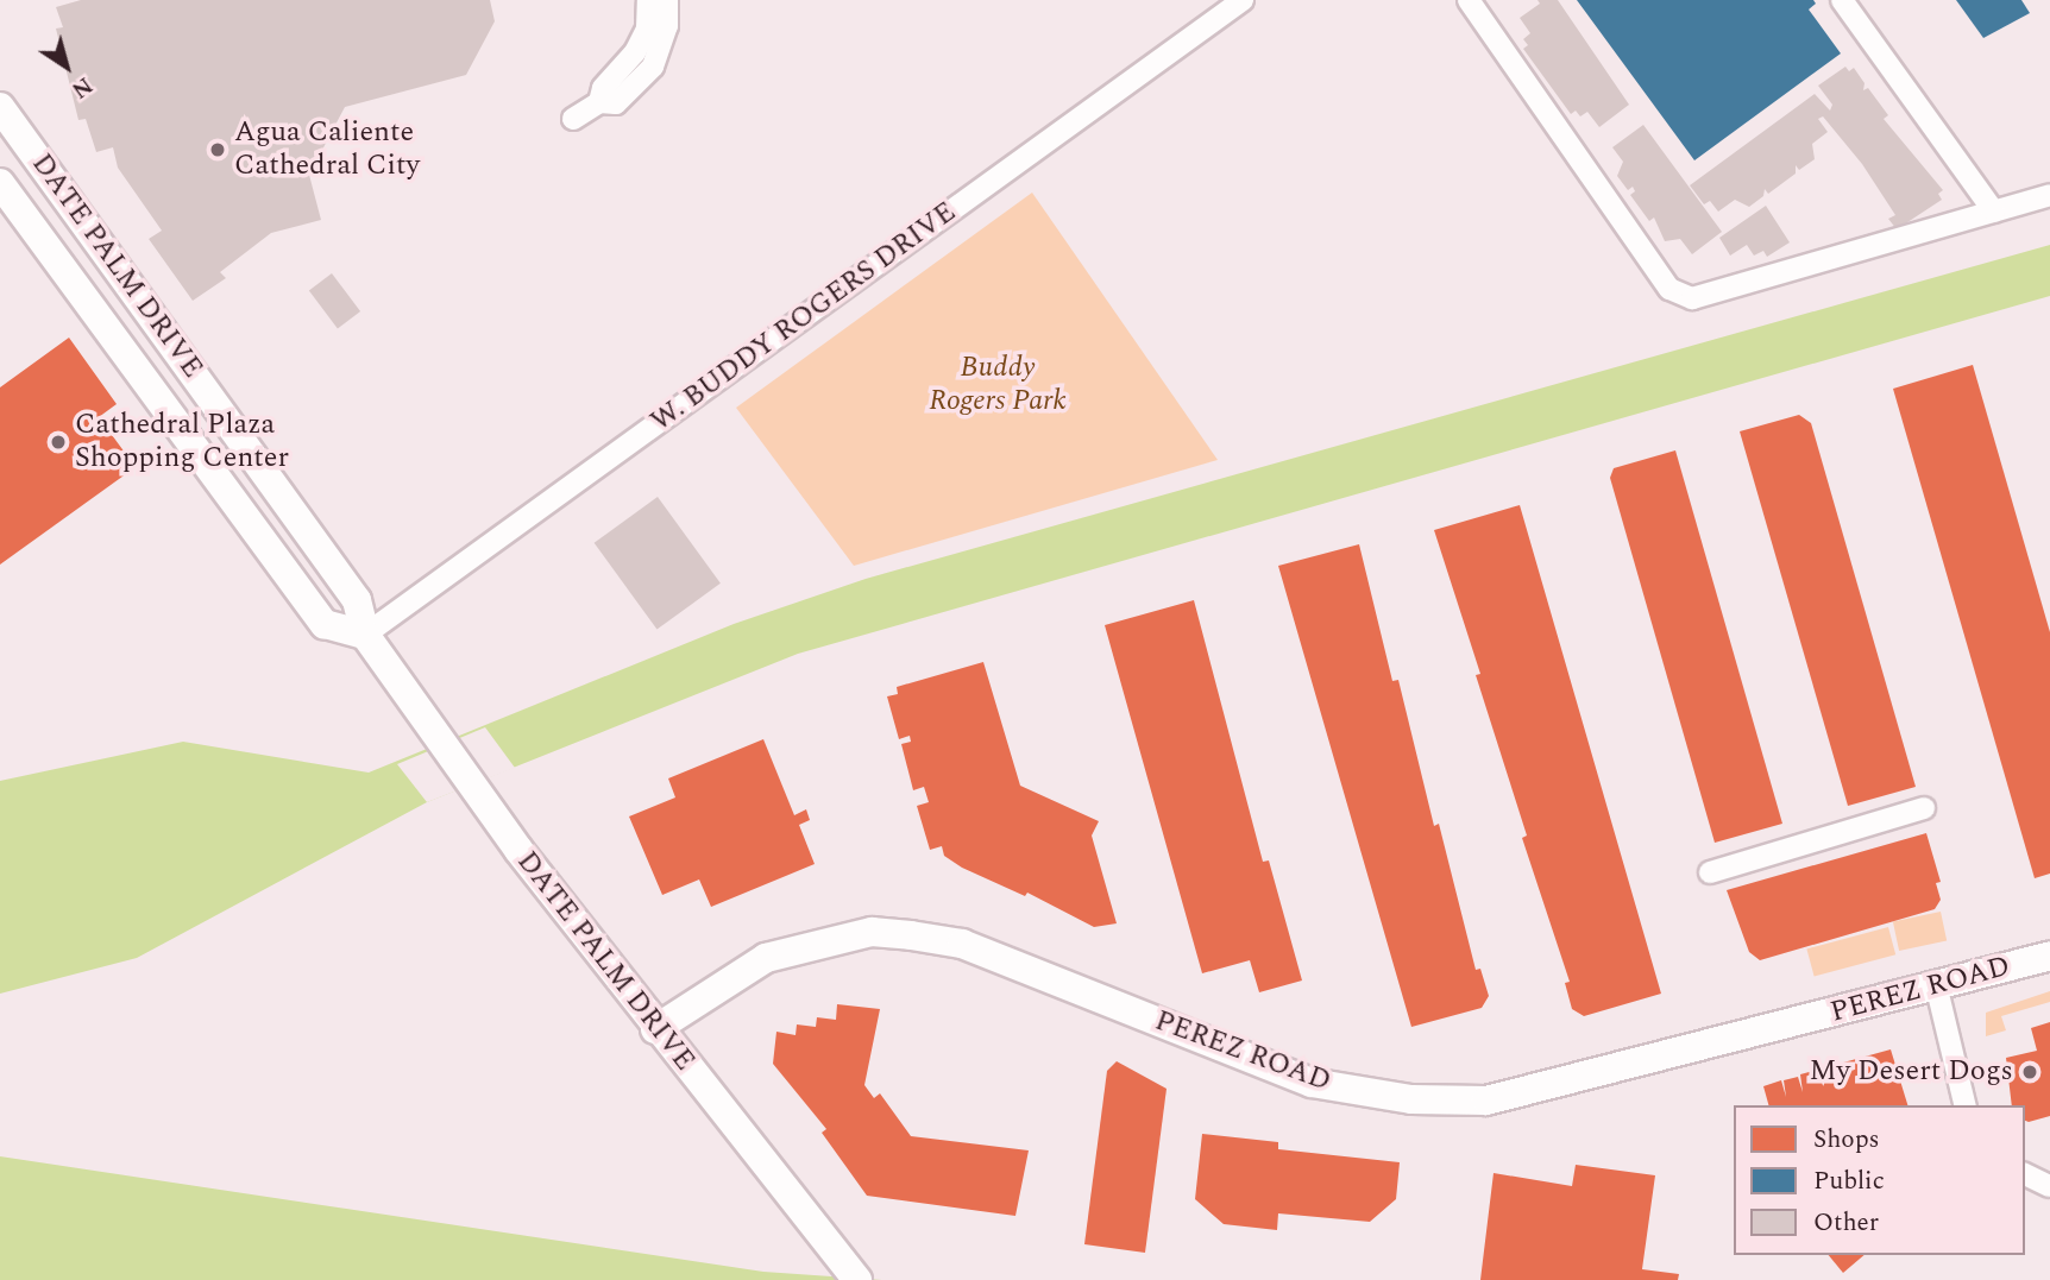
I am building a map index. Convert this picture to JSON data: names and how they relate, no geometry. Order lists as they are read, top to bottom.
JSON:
{
  "streets": {
    "main road": ["DATE PALM DRIVE", "PEREZ ROAD"],
    "street": ["W. BUDDY ROGERS DRIVE"]
  },
  "crossings": [
    ["DATE PALM DRIVE", "W. BUDDY ROGERS DRIVE"],
    ["DATE PALM DRIVE", "PEREZ ROAD"]
  ],
  "parks": ["Buddy Rogers Park"],
  "places": ["Agua Caliente Cathedral City", "Cathedral Plaza Shopping Center", "My Desert Dogs"],
  "legend": ["Shops", "Public", "Other"],
  "north": "bottom right"
}
